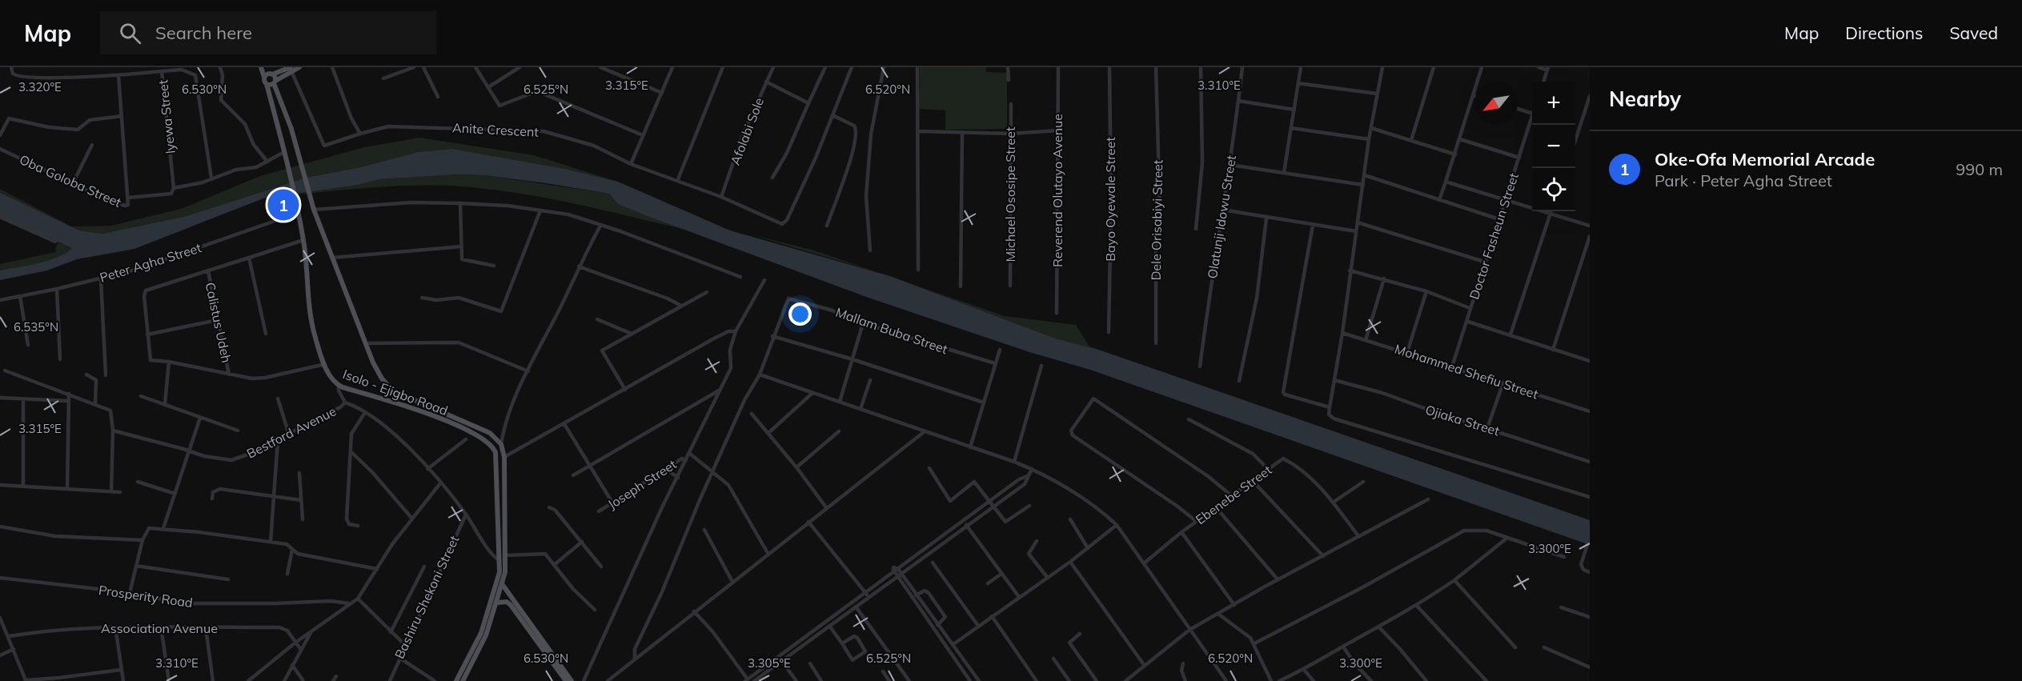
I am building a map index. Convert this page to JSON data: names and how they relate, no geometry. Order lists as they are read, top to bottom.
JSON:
{
  "streets": {
    "main road": ["Isolo - Ejigbo Road"],
    "street": [
      "Iyewa Street",
      "Anite Crescent",
      "Afolabi Sole",
      "Oba Goloba Street",
      "Reverend Olutayo Avenue",
      "Michael Ososipe Street",
      "Bayo Oyewale Street",
      "Olatunji Idowu Street",
      "Dele Orisabiyi Street",
      "Doctor Fasheun Street",
      "Peter Agha Street",
      "Calistus Udeh",
      "Mallam Buba Street",
      "Mohammed Shefiu Street",
      "Ojiaka Street",
      "Bestford Avenue",
      "Joseph Street",
      "Ebenebe Street",
      "Prosperity Road",
      "Bashiru Shekoni Street",
      "Association Avenue"
    ]
  },
  "crossings": [
    ["Iyewa Street", "Oba Goloba Street"],
    ["Anite Crescent", "Afolabi Sole"],
    ["Doctor Fasheun Street", "Mohammed Shefiu Street"],
    ["Peter Agha Street", "Isolo - Ejigbo Road"],
    ["Isolo - Ejigbo Road", "Bestford Avenue"]
  ],
  "north": "bottom left",
  "page": {
    "header": "Map",
    "search": "Search here",
    "nav": ["Map", "Directions", "Saved"],
    "heading": "Nearby",
    "map_buttons": ["+", "−"],
    "list": [
      {
        "mark": "1",
        "name": "Oke-Ofa Memorial Arcade",
        "note": "Park · Peter Agha Street",
        "value": "990 m"
      }
    ],
    "pins": "1"
  },
  "coordinates": [
    "3.310°E",
    "3.315°E",
    "3.320°E",
    "6.530°N",
    "6.525°N",
    "6.520°N",
    "6.535°N",
    "3.300°E",
    "3.305°E"
  ]
}
